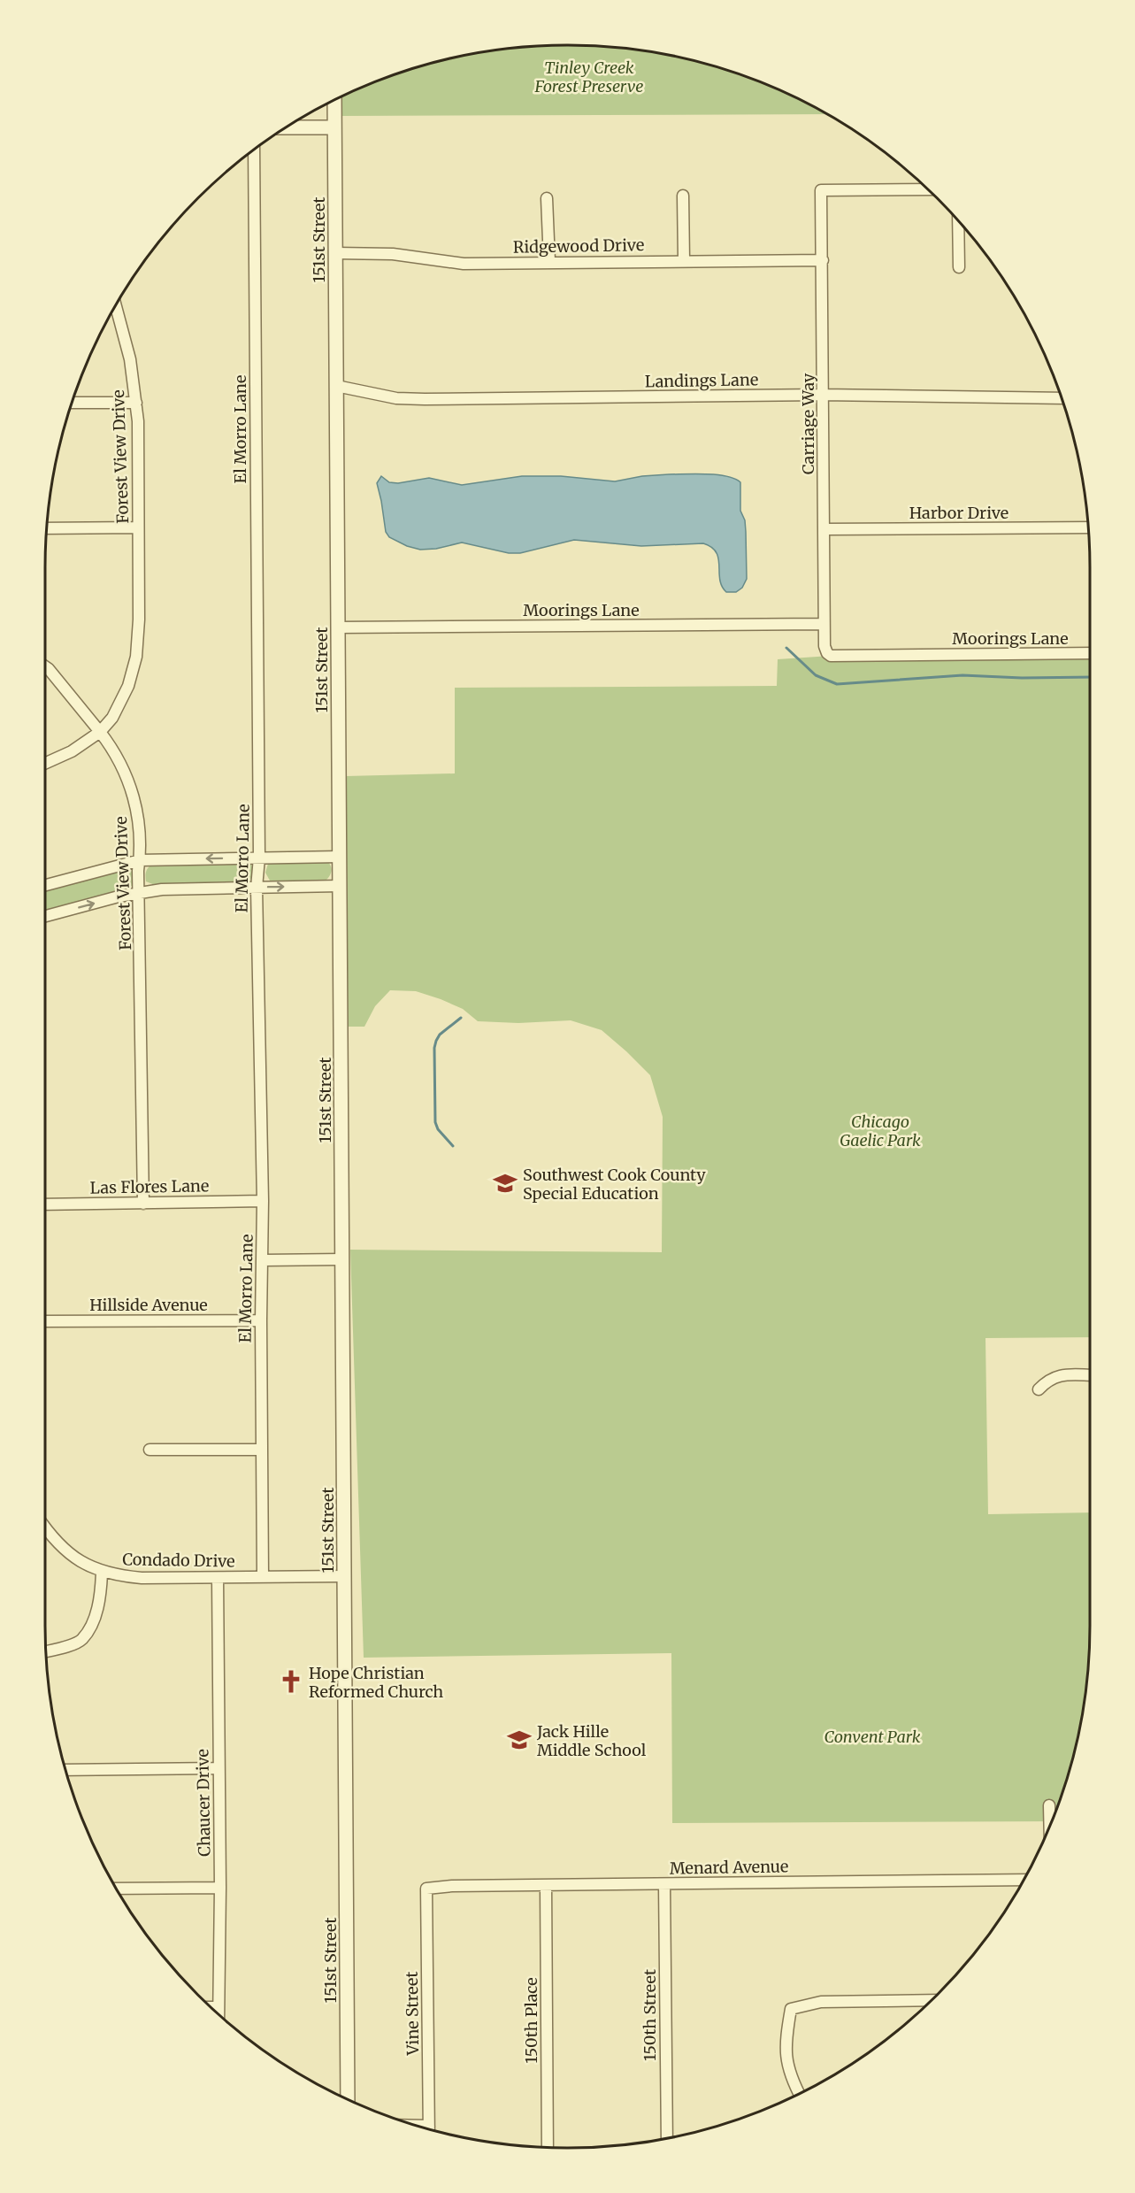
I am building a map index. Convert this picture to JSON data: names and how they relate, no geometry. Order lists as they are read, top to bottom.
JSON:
{
  "streets": {
    "street": [
      "151st Street",
      "Ridgewood Drive",
      "Landings Lane",
      "Carriage Way",
      "El Morro Lane",
      "Forest View Drive",
      "Harbor Drive",
      "Moorings Lane",
      "Las Flores Lane",
      "Hillside Avenue",
      "Condado Drive",
      "Chaucer Drive",
      "Menard Avenue",
      "Vine Street",
      "150th Street",
      "150th Place"
    ]
  },
  "crossings": [
    ["151st Street", "Ridgewood Drive"],
    ["151st Street", "Landings Lane"],
    ["151st Street", "Moorings Lane"],
    ["151st Street", "Condado Drive"],
    ["Ridgewood Drive", "Carriage Way"],
    ["Landings Lane", "Carriage Way"],
    ["Carriage Way", "Harbor Drive"],
    ["Carriage Way", "Moorings Lane"],
    ["El Morro Lane", "Las Flores Lane"],
    ["El Morro Lane", "Hillside Avenue"],
    ["El Morro Lane", "Condado Drive"],
    ["Forest View Drive", "Las Flores Lane"],
    ["Condado Drive", "Chaucer Drive"],
    ["Menard Avenue", "Vine Street"],
    ["Menard Avenue", "150th Street"],
    ["Menard Avenue", "150th Place"]
  ],
  "parks": ["Tinley Creek Forest Preserve", "Chicago Gaelic Park", "Convent Park"],
  "places": {
    "school or university": ["Southwest Cook County Special Education", "Jack Hille Middle School"],
    "church": ["Hope Christian Reformed Church"]
  }
}
